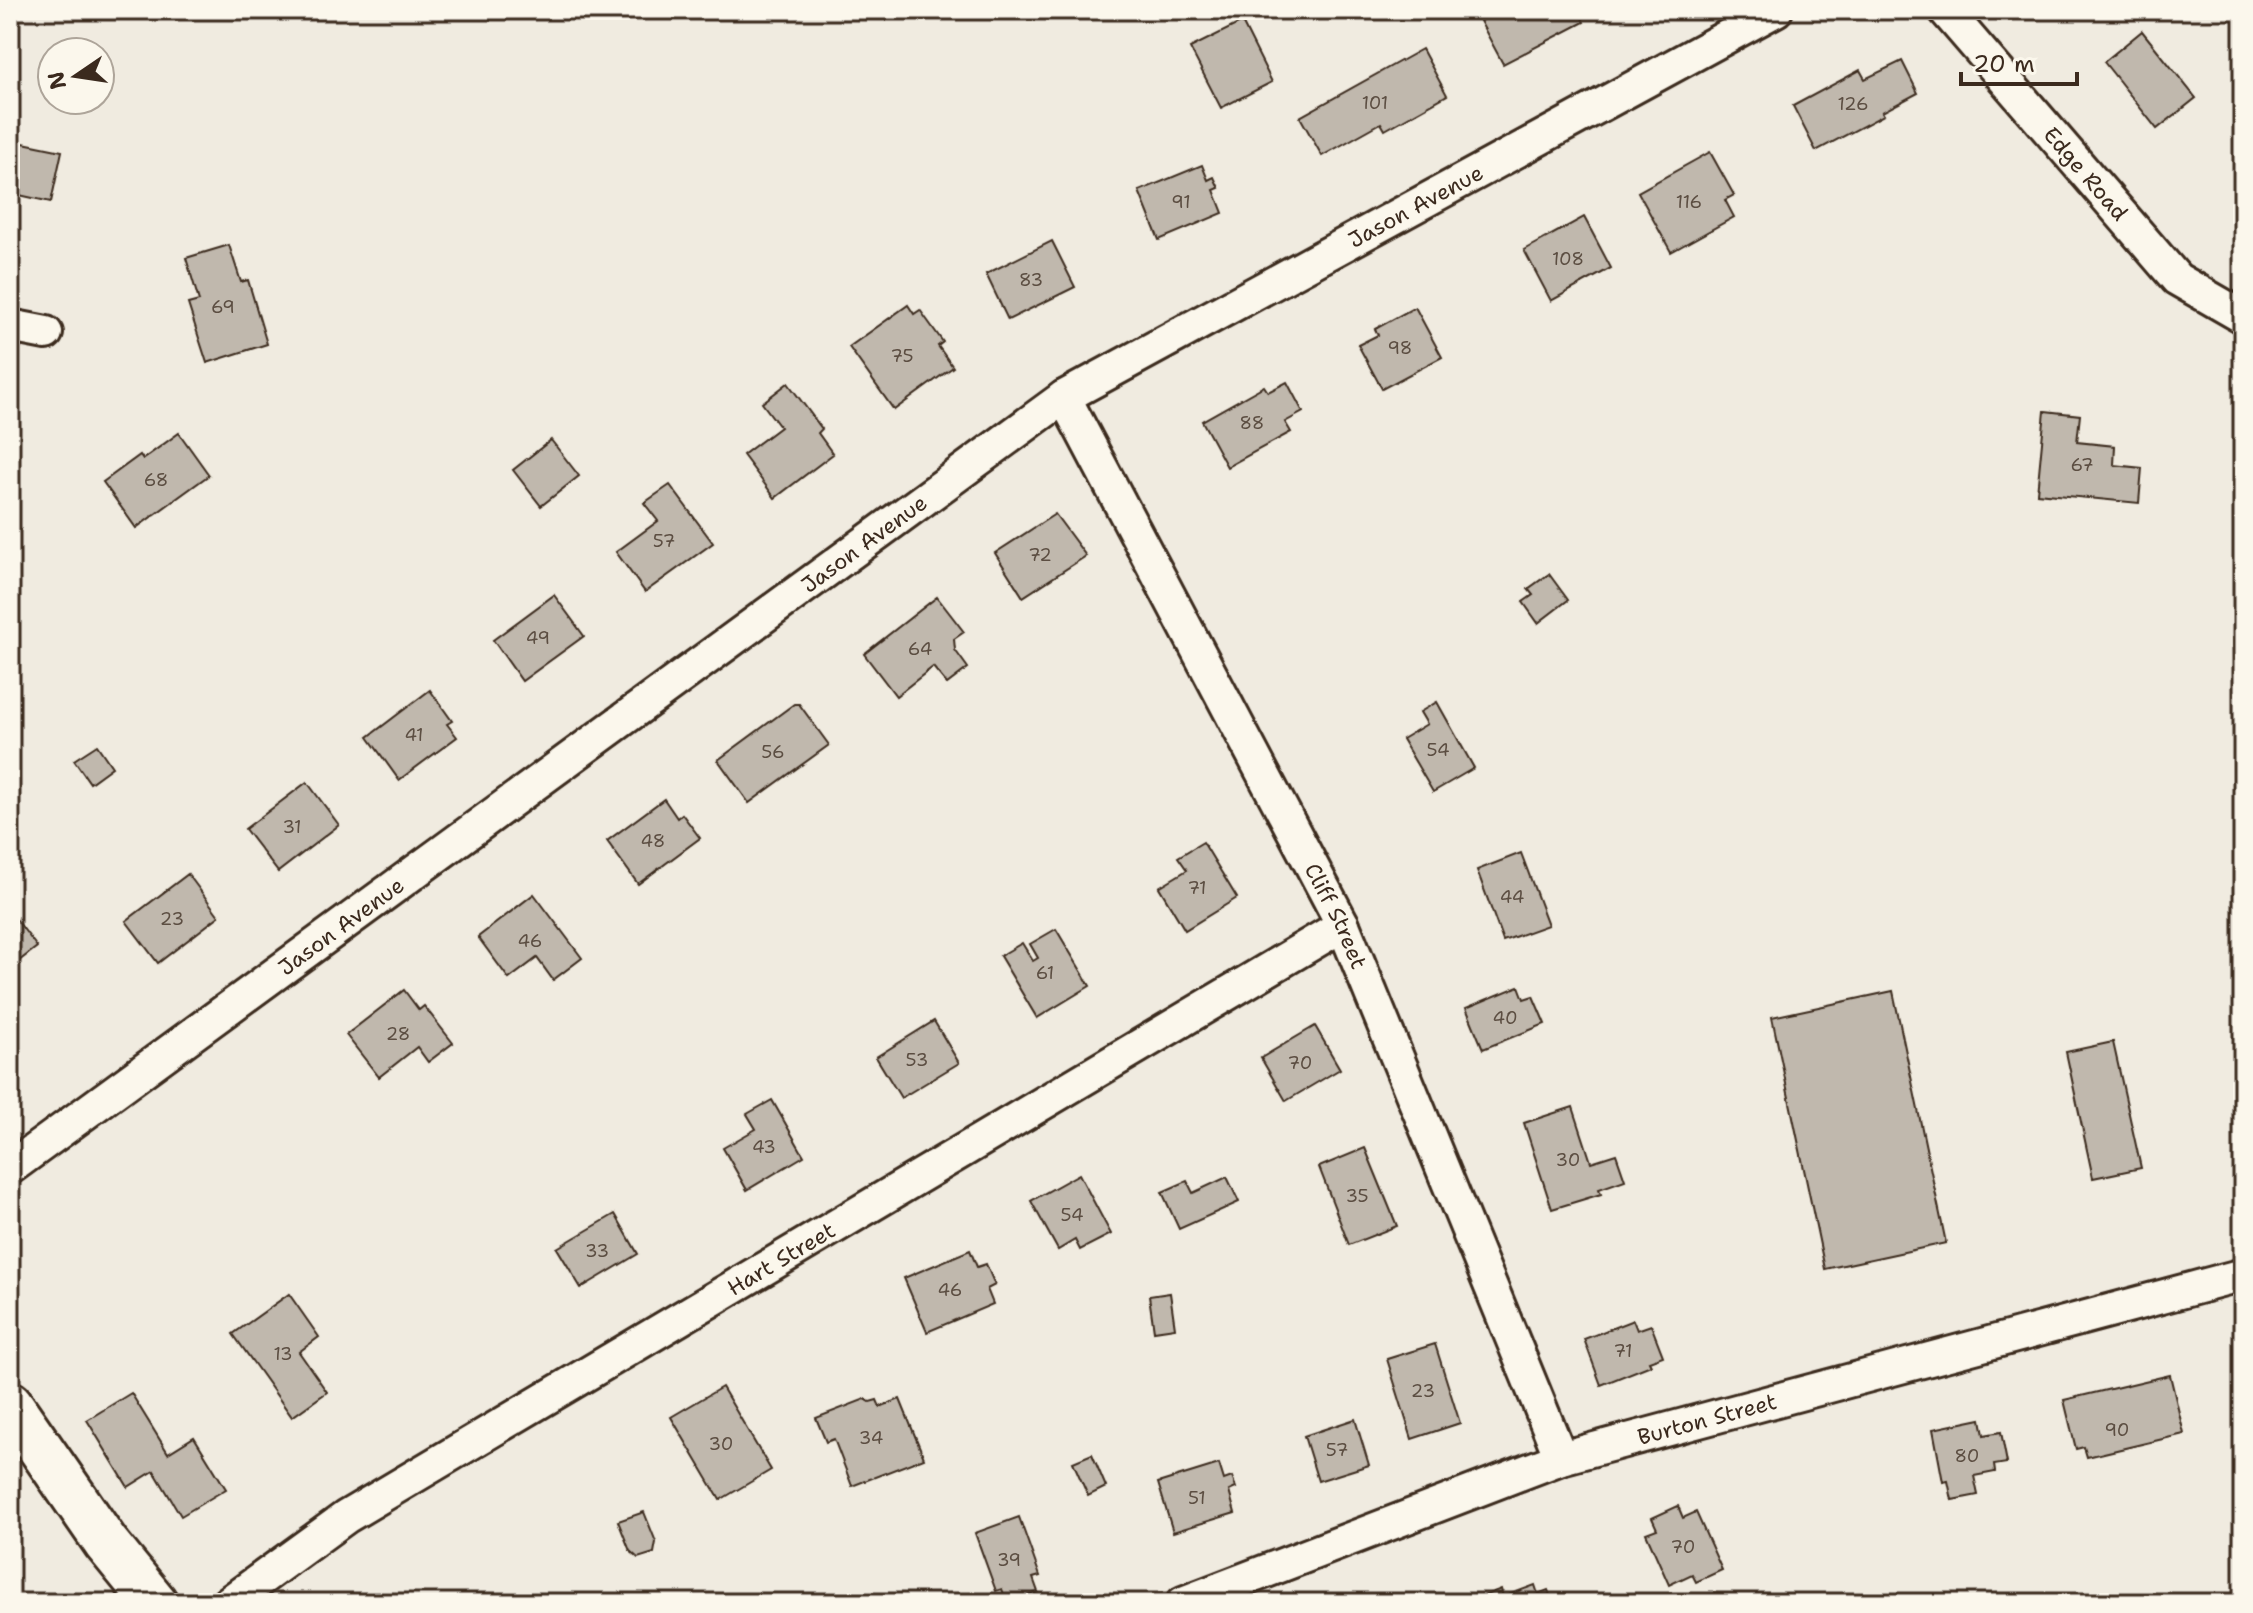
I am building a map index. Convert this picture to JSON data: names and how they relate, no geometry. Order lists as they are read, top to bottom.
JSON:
{
  "streets": {
    "street": [
      "Edge Road",
      "Jason Avenue",
      "Cliff Street",
      "Hart Street",
      "Burton Street"
    ]
  },
  "crossings": [
    ["Jason Avenue", "Cliff Street"],
    ["Cliff Street", "Hart Street"],
    ["Cliff Street", "Burton Street"]
  ],
  "house_numbers": [
    "101",
    "126",
    "91",
    "116",
    "108",
    "83",
    "69",
    "98",
    "75",
    "88",
    "67",
    "68",
    "57",
    "72",
    "49",
    "64",
    "41",
    "54",
    "56",
    "31",
    "48",
    "71",
    "44",
    "23",
    "46",
    "61",
    "40",
    "28",
    "53",
    "70",
    "43",
    "30",
    "35",
    "54",
    "33",
    "46",
    "71",
    "13",
    "23",
    "90",
    "34",
    "30",
    "57",
    "80",
    "51",
    "70",
    "39"
  ],
  "scale_bar": "20 m",
  "north": "left"
}
